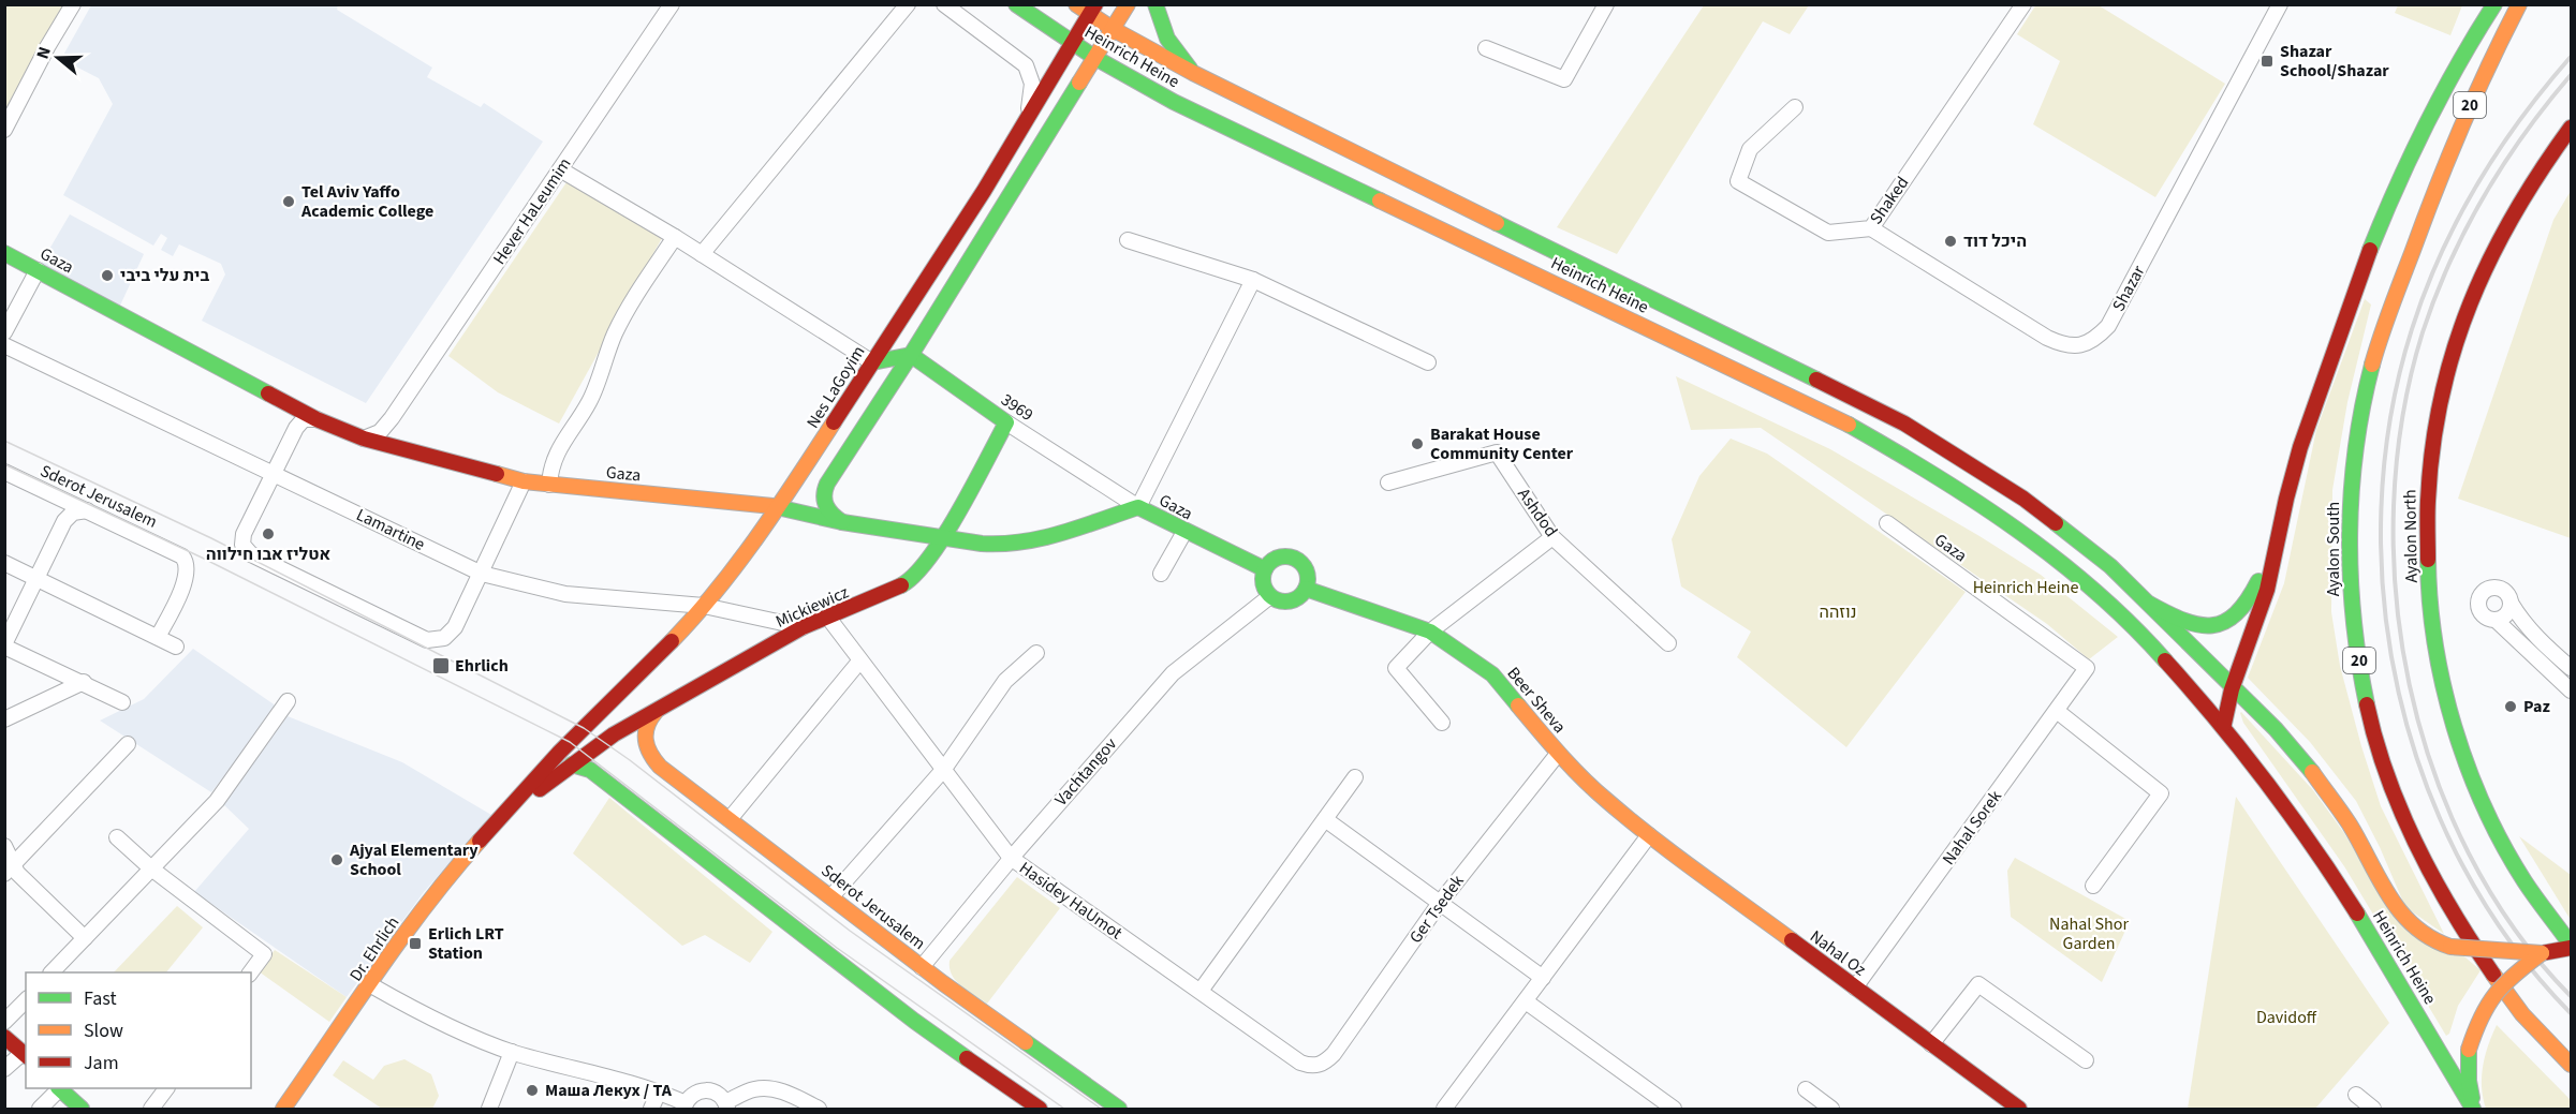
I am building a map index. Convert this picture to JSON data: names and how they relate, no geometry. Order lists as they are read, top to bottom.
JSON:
{
  "streets": {
    "main road": [
      "Heinrich Heine",
      "20",
      "Gaza",
      "Nes LaGoyim",
      "3969",
      "Sderot Jerusalem",
      "Ayalon North",
      "Ayalon South",
      "Mickiewicz",
      "Beer Sheva",
      "Dr. Ehrlich",
      "Nahal Oz"
    ],
    "street": [
      "Shaked",
      "Hever HaLeumim",
      "Shazar",
      "Ashdod",
      "Lamartine",
      "Vachtangov",
      "Nahal Sorek",
      "Hasidey HaUmot",
      "Ger Tsedek"
    ]
  },
  "crossings": [
    ["Heinrich Heine", "Nes LaGoyim"],
    ["Shaked", "Shazar"],
    ["Hever HaLeumim", "Gaza"],
    ["Gaza", "Nes LaGoyim"],
    ["Gaza", "3969"],
    ["Gaza", "Mickiewicz"],
    ["Gaza", "Beer Sheva"],
    ["Gaza", "Vachtangov"],
    ["Gaza", "Nahal Sorek"],
    ["Nes LaGoyim", "Lamartine"],
    ["Nes LaGoyim", "Dr. Ehrlich"],
    ["3969", "Mickiewicz"],
    ["Sderot Jerusalem", "Mickiewicz"],
    ["Sderot Jerusalem", "Vachtangov"],
    ["Lamartine", "Mickiewicz"],
    ["Mickiewicz", "Hasidey HaUmot"],
    ["Mickiewicz", "Dr. Ehrlich"],
    ["Beer Sheva", "Vachtangov"],
    ["Beer Sheva", "Ger Tsedek"],
    ["Beer Sheva", "Nahal Oz"],
    ["Vachtangov", "Hasidey HaUmot"],
    ["Nahal Sorek", "Nahal Oz"],
    ["Hasidey HaUmot", "Ger Tsedek"]
  ],
  "parks": [
    "Heinrich Heine",
    "נוזהה",
    "Nahal Shor Garden",
    "Davidoff"
  ],
  "places": {
    "transit": ["Shazar School/Shazar", "Ehrlich", "Erlich LRT Station"],
    "other": [
      "Tel Aviv Yaffo Academic College",
      "היכל דוד",
      "בית עלי ביבי",
      "Barakat House Community Center",
      "אטליז אבו חילווה",
      "Paz",
      "Ajyal Elementary School",
      "Маша Лекух / ТА"
    ]
  },
  "legend": ["Fast", "Slow", "Jam"],
  "north": "left"
}
